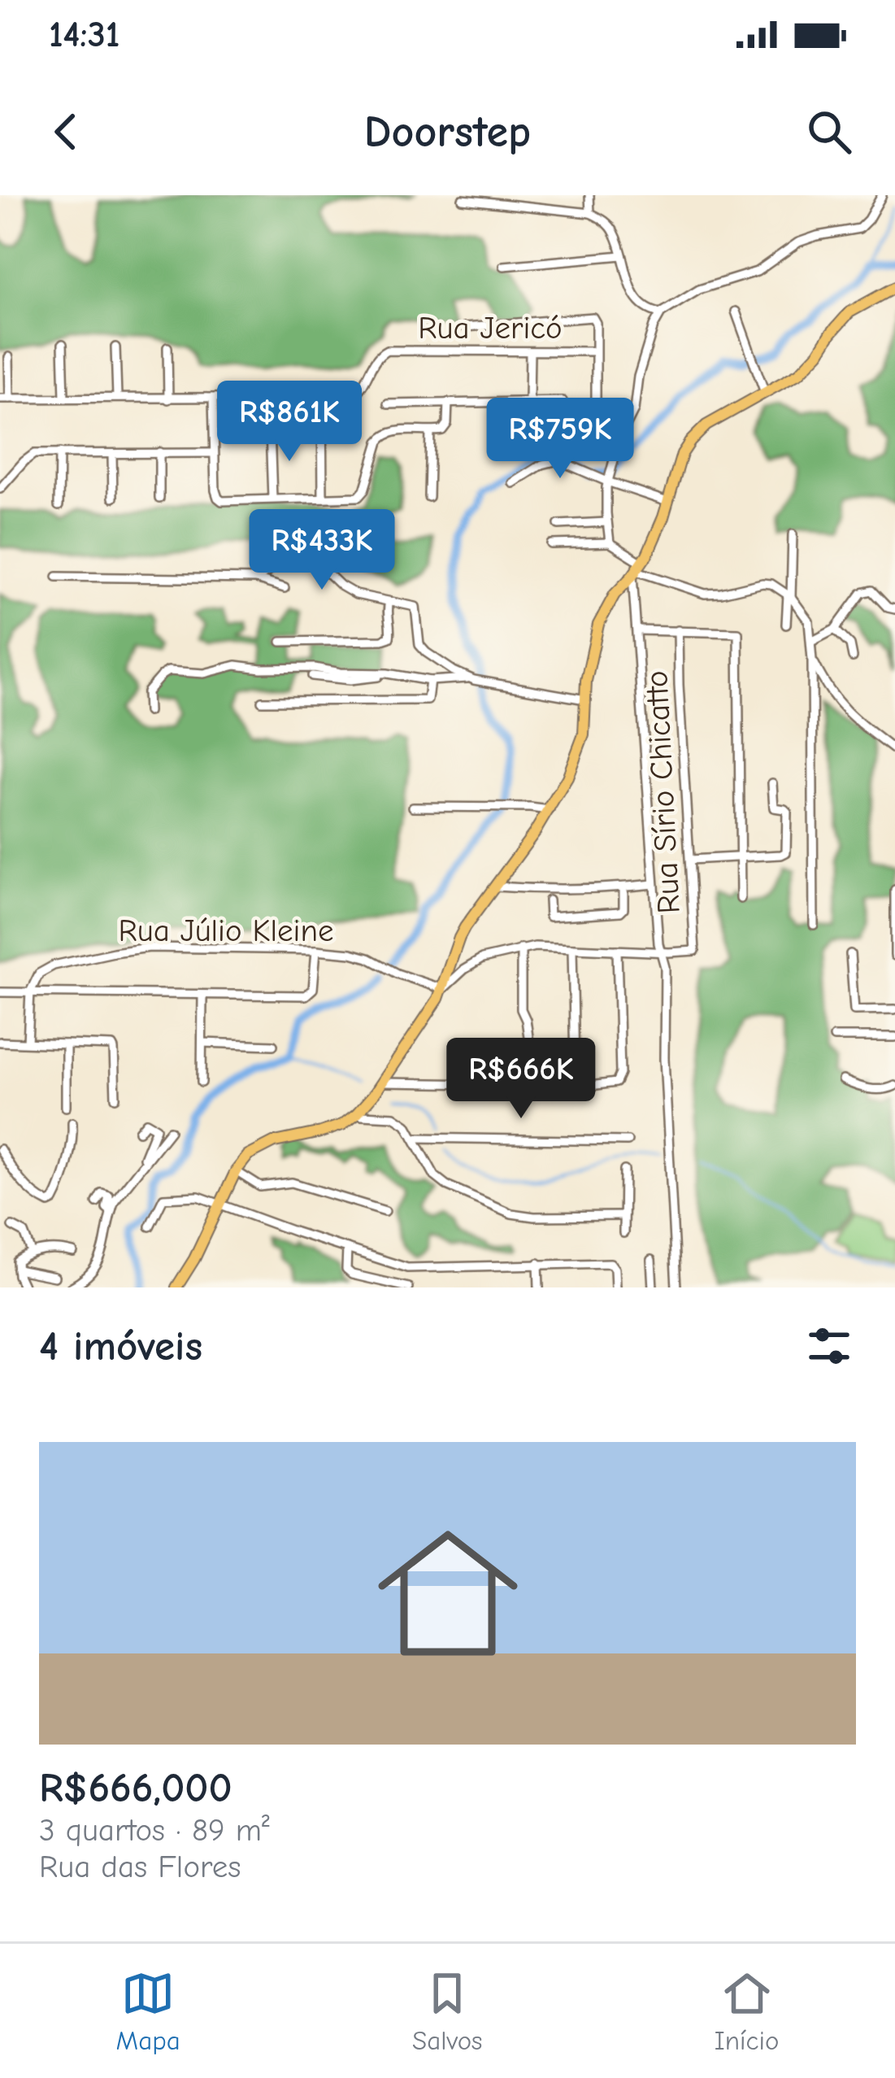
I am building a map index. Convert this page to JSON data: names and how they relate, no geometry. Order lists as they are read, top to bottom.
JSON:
{
  "streets": {
    "street": ["Rua Jericó", "Rua Sírio Chicatto", "Rua Júlio Kleine"]
  },
  "page": {
    "status": "14:31",
    "header": "Doorstep",
    "price": [
      "R$861K",
      "R$759K",
      "R$433K",
      "R$666K"
    ],
    "heading": "4 imóveis",
    "list": [
      {
        "name": "R$666,000",
        "note": "3 quartos · 89 m² · Rua das Flores"
      }
    ],
    "tabs": ["Mapa", "Salvos", "Início"]
  }
}
